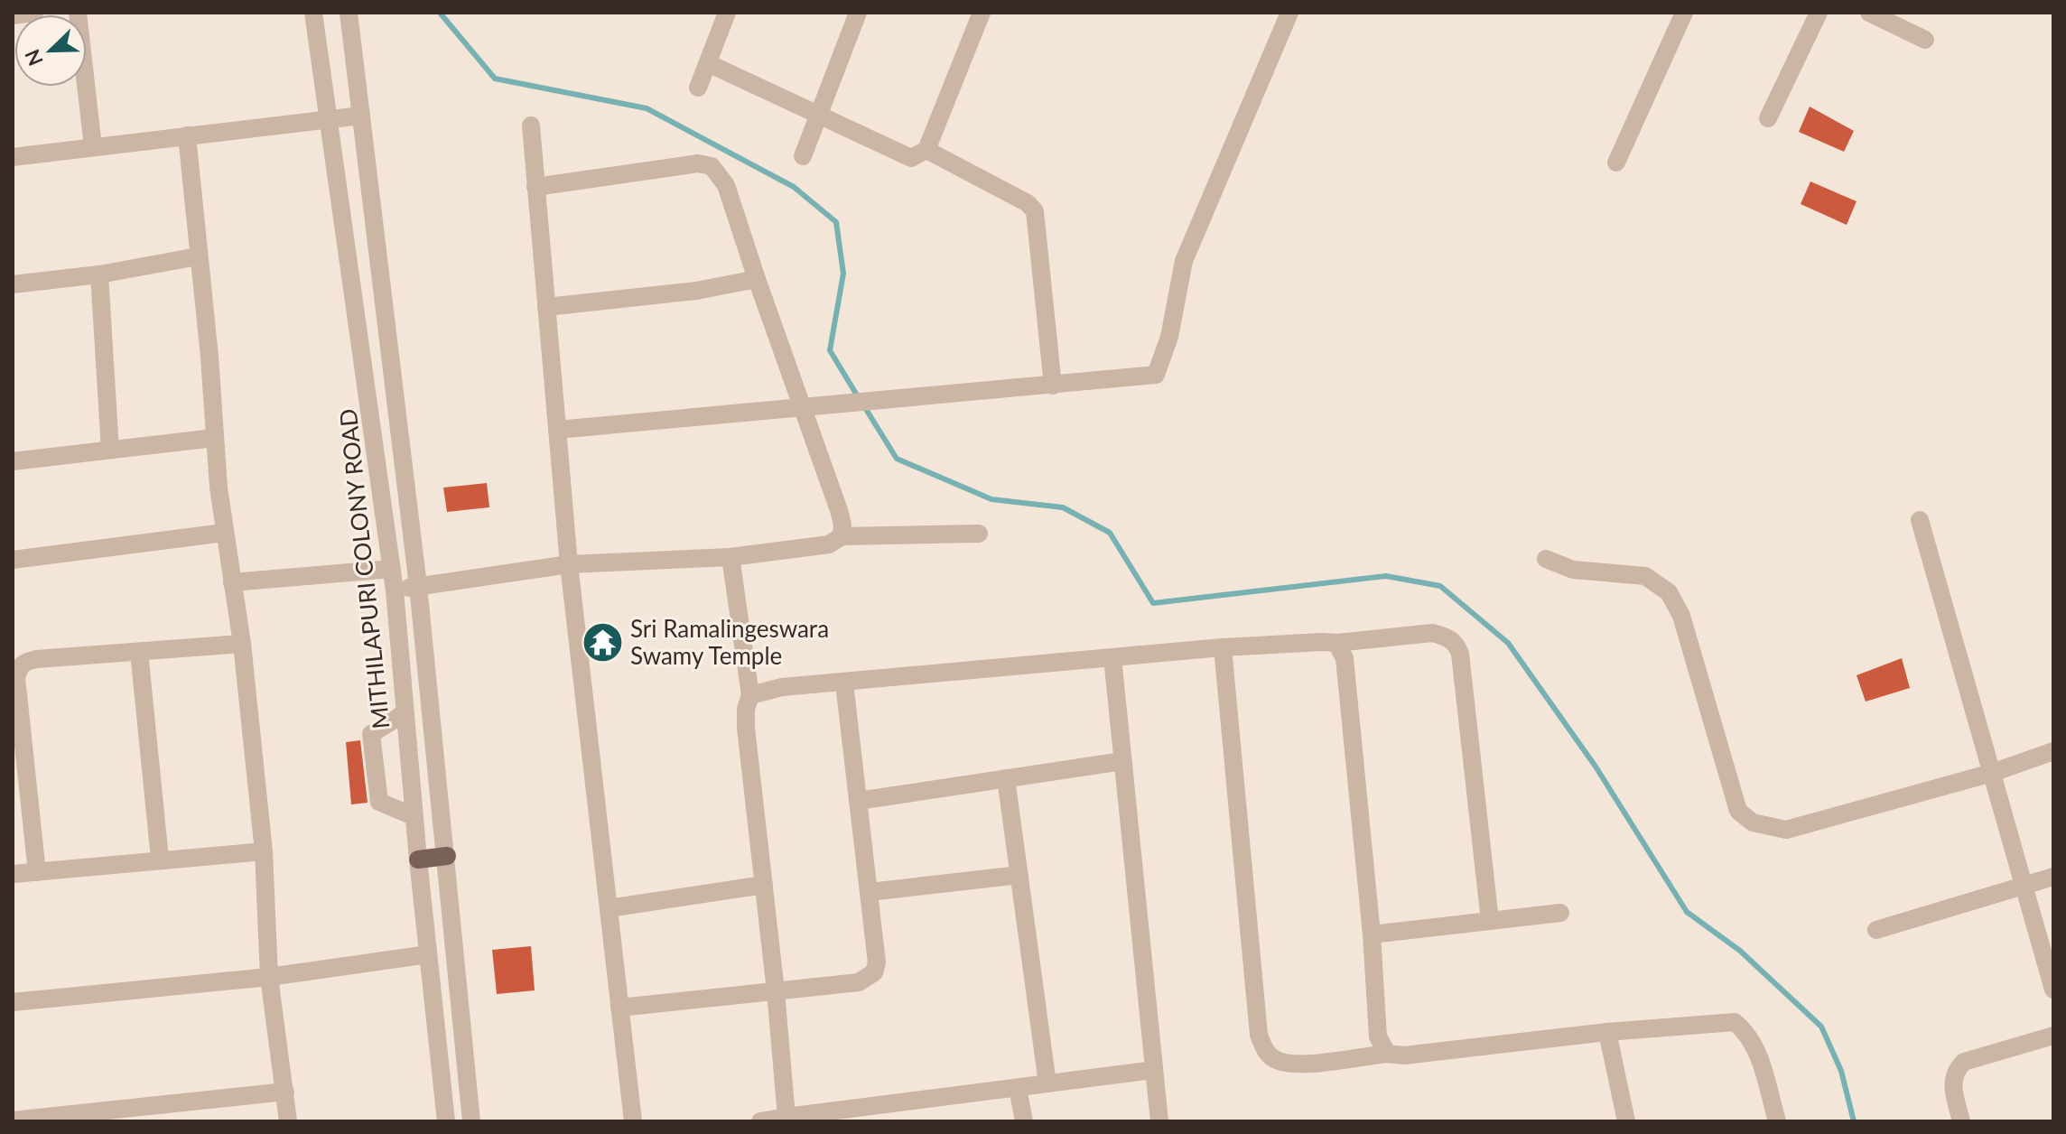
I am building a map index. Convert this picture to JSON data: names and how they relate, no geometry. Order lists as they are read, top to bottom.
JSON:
{
  "streets": {
    "street": ["MITHILAPURI COLONY ROAD"]
  },
  "places": {
    "temple": ["Sri Ramalingeswara Swamy Temple"]
  },
  "north": "bottom left"
}
